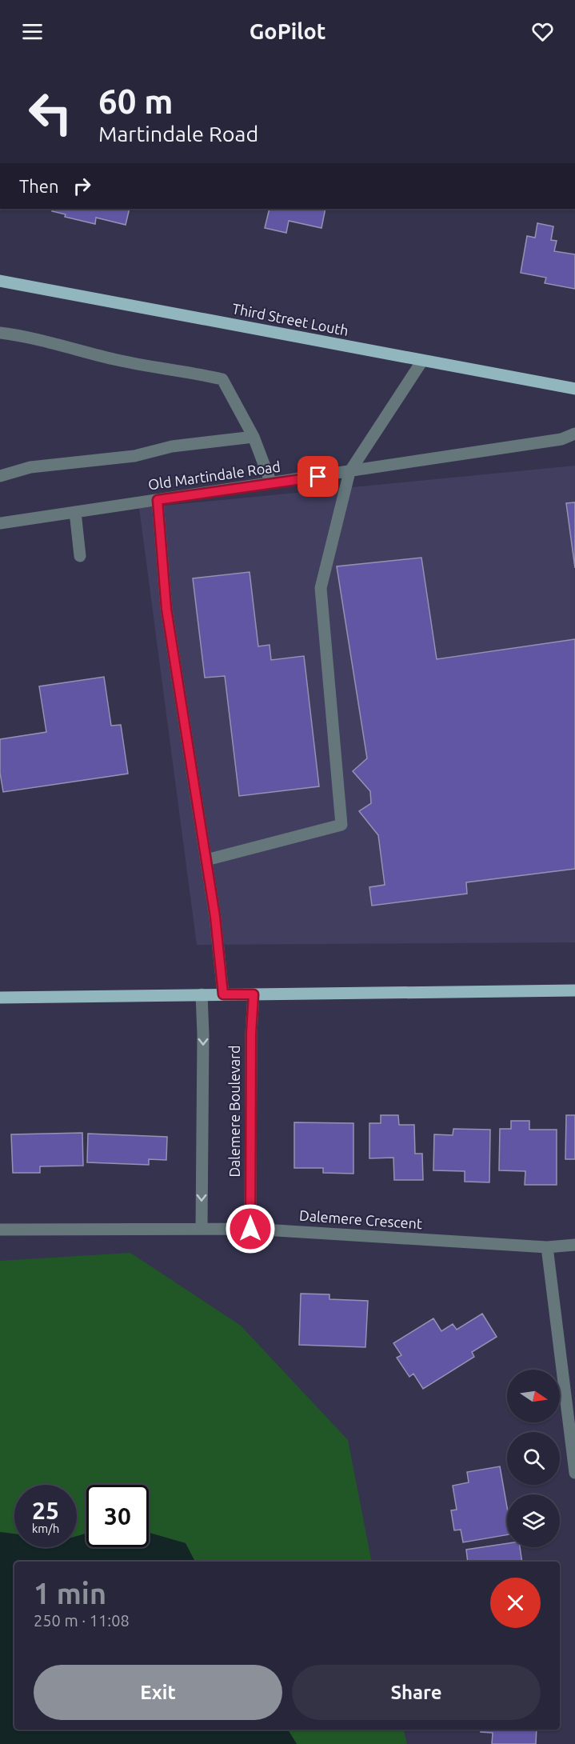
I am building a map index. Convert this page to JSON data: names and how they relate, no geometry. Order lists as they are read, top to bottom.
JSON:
{
  "streets": {
    "main road": ["Third Street Louth"],
    "street": ["Old Martindale Road", "Dalemere Boulevard", "Dalemere Crescent"]
  },
  "crossings": [
    ["Dalemere Boulevard", "Dalemere Crescent"]
  ],
  "north": "right",
  "page": {
    "header": "GoPilot",
    "turn": ["60 m", "Martindale Road"],
    "then": "Then",
    "speed": "25 km/h",
    "limit": "30",
    "heading": ["1 min", "250 m · 11:08"],
    "buttons": ["Exit", "Share"]
  }
}
